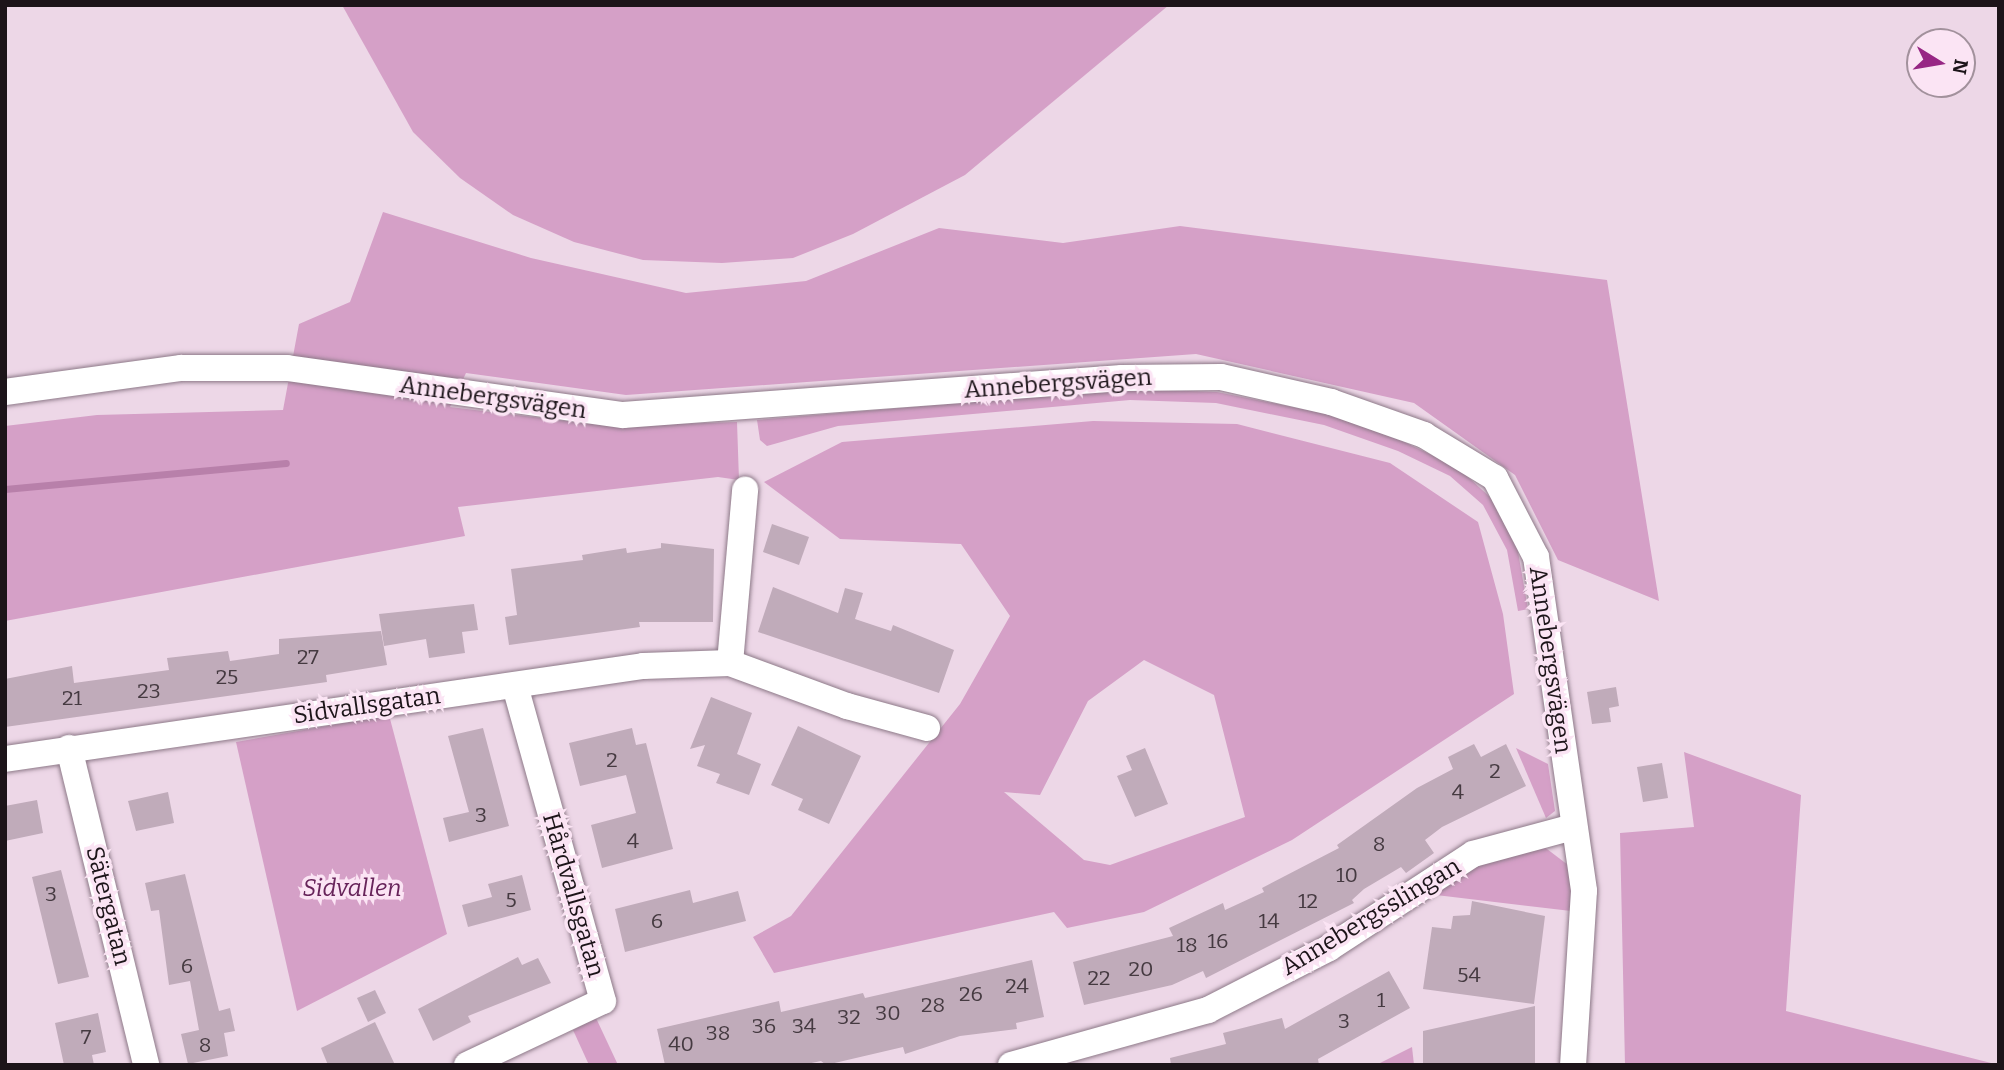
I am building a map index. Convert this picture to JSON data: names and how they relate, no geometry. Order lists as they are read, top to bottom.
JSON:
{
  "streets": {
    "street": [
      "Annebergsvägen",
      "Sidvallsgatan",
      "Hårdvallsgatan",
      "Sätergatan",
      "Annebergsslingan"
    ]
  },
  "crossings": [
    ["Annebergsvägen", "Annebergsslingan"],
    ["Sidvallsgatan", "Hårdvallsgatan"],
    ["Sidvallsgatan", "Sätergatan"]
  ],
  "parks": ["Sidvallen"],
  "house_numbers": [
    "27",
    "25",
    "23",
    "21",
    "2",
    "2",
    "4",
    "3",
    "4",
    "8",
    "10",
    "3",
    "5",
    "12",
    "6",
    "14",
    "16",
    "18",
    "6",
    "20",
    "54",
    "22",
    "24",
    "26",
    "1",
    "28",
    "30",
    "32",
    "3",
    "36",
    "34",
    "38",
    "7",
    "40",
    "8"
  ],
  "north": "right"
}
